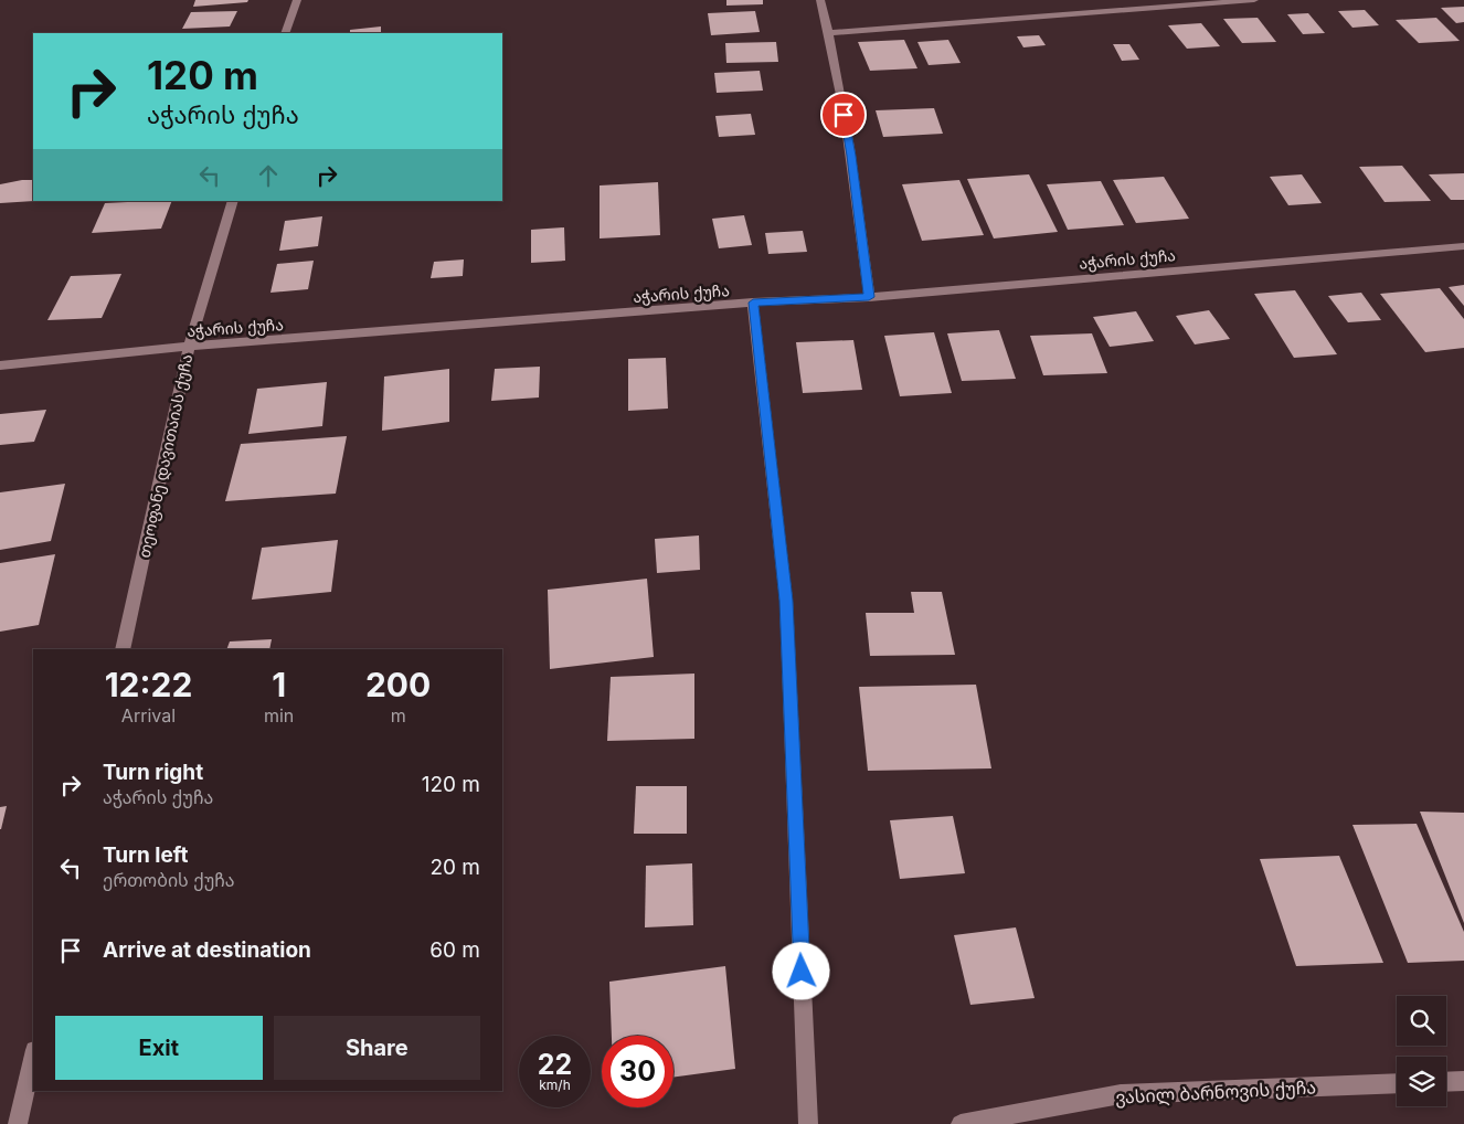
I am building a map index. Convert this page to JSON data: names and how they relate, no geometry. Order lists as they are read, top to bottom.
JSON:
{
  "streets": {
    "street": ["აჭარის ქუჩა", "თეოფანე დავითაიას ქუჩა", "ვასილ ბარნოვის ქუჩა"]
  },
  "crossings": [
    ["აჭარის ქუჩა", "თეოფანე დავითაიას ქუჩა"]
  ],
  "page": {
    "turn": ["120 m", "აჭარის ქუჩა"],
    "eta": [
      "12:22",
      "Arrival",
      "1",
      "min",
      "200",
      "m"
    ],
    "list": [
      {
        "name": "Turn right",
        "note": "აჭარის ქუჩა",
        "value": "120 m"
      },
      {
        "name": "Turn left",
        "note": "ერთობის ქუჩა",
        "value": "20 m"
      },
      {
        "name": "Arrive at destination",
        "value": "60 m"
      }
    ],
    "buttons": ["Exit", "Share"],
    "speed": "22 km/h",
    "limit": "30"
  }
}
